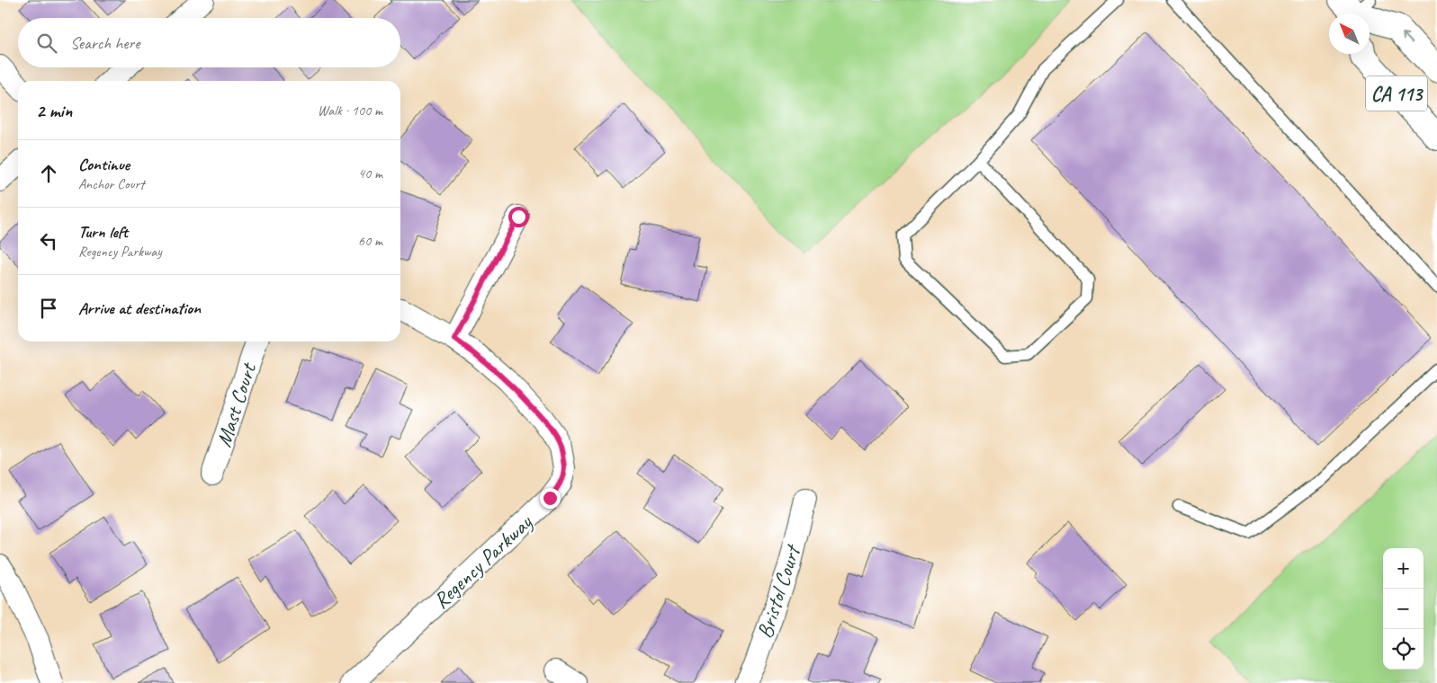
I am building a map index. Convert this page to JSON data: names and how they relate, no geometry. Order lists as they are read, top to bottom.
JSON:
{
  "streets": {
    "main road": ["CA 113"],
    "street": ["Mast Court", "Regency Parkway", "Bristol Court"]
  },
  "north": "top left",
  "page": {
    "search": "Search here",
    "heading": ["2 min", "Walk · 100 m"],
    "list": [
      ["Continue", "Anchor Court", "40 m"],
      ["Turn left", "Regency Parkway", "60 m"],
      "Arrive at destination"
    ],
    "map_buttons": ["+", "−"]
  }
}
